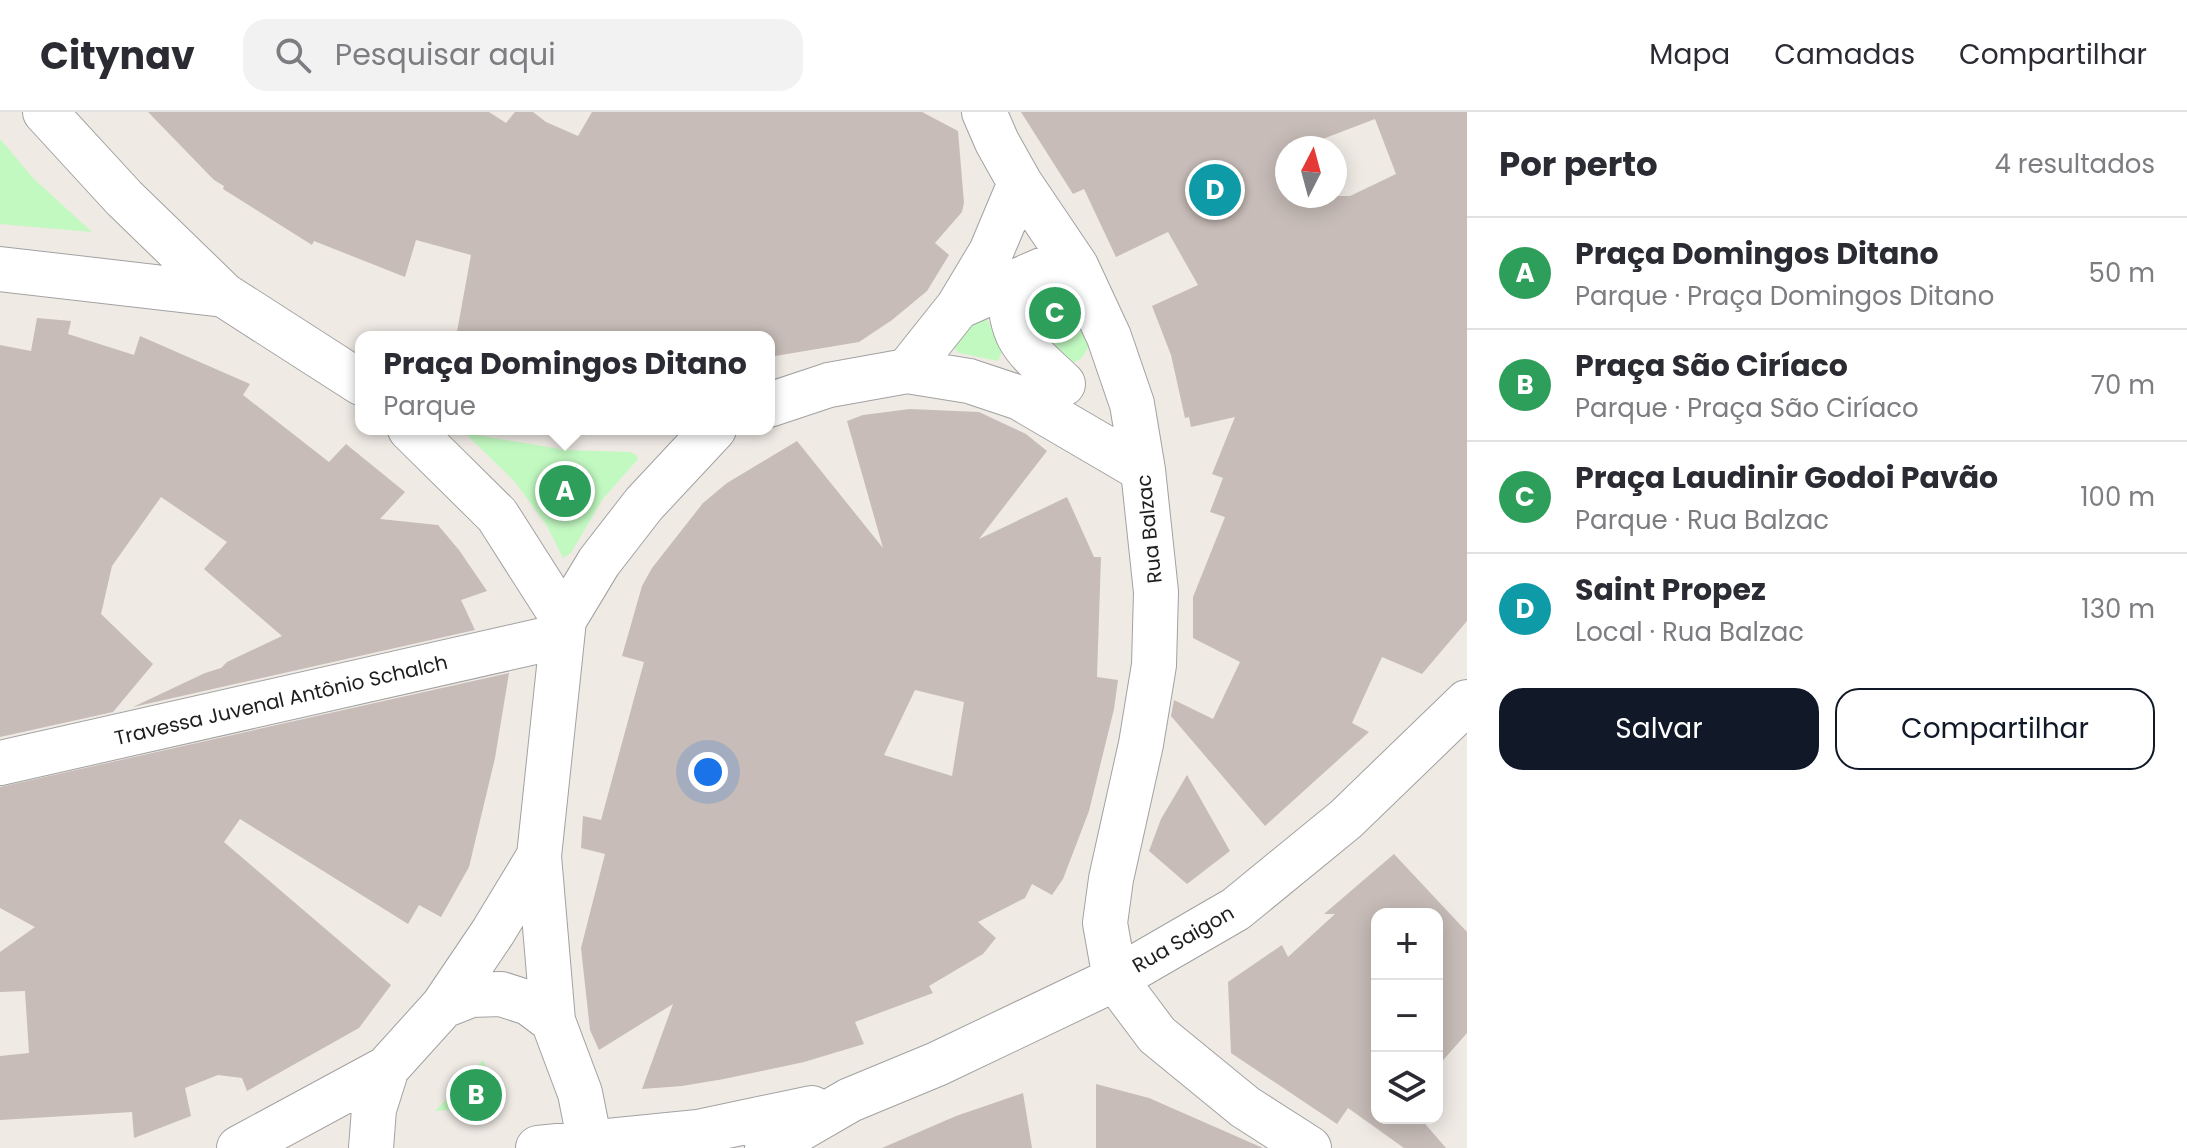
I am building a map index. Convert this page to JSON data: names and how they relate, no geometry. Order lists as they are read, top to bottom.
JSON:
{
  "streets": {
    "street": ["Rua Balzac", "Travessa Juvenal Antônio Schalch", "Rua Saigon"]
  },
  "crossings": [
    ["Rua Balzac", "Rua Saigon"]
  ],
  "north": "top",
  "page": {
    "header": "Citynav",
    "search": "Pesquisar aqui",
    "nav": ["Mapa", "Camadas", "Compartilhar"],
    "heading": ["Por perto", "4 resultados"],
    "pins": [
      "D",
      "C",
      "A",
      "B"
    ],
    "list": [
      {
        "mark": "A",
        "name": "Praça Domingos Ditano",
        "note": "Parque · Praça Domingos Ditano",
        "value": "50 m"
      },
      {
        "mark": "B",
        "name": "Praça São Ciríaco",
        "note": "Parque · Praça São Ciríaco",
        "value": "70 m"
      },
      {
        "mark": "C",
        "name": "Praça Laudinir Godoi Pavão",
        "note": "Parque · Rua Balzac",
        "value": "100 m"
      },
      {
        "mark": "D",
        "name": "Saint Propez",
        "note": "Local · Rua Balzac",
        "value": "130 m"
      }
    ],
    "popup": ["Praça Domingos Ditano", "Parque"],
    "buttons": ["Salvar", "Compartilhar"],
    "map_buttons": ["+", "−"]
  }
}
